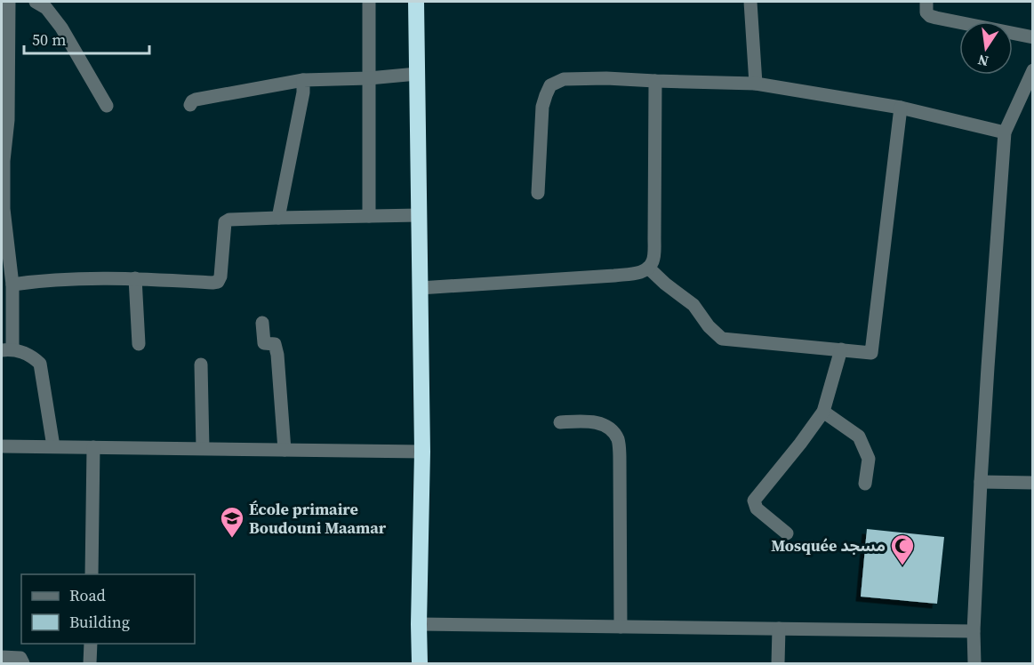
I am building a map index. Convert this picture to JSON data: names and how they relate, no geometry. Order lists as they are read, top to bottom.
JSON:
{
  "places": {
    "school or university": ["École primaire Boudouni Maamar"],
    "mosque": ["Mosquée مسجد"]
  },
  "legend": ["Road", "Building"],
  "scale_bar": "50 m",
  "north": "bottom"
}
